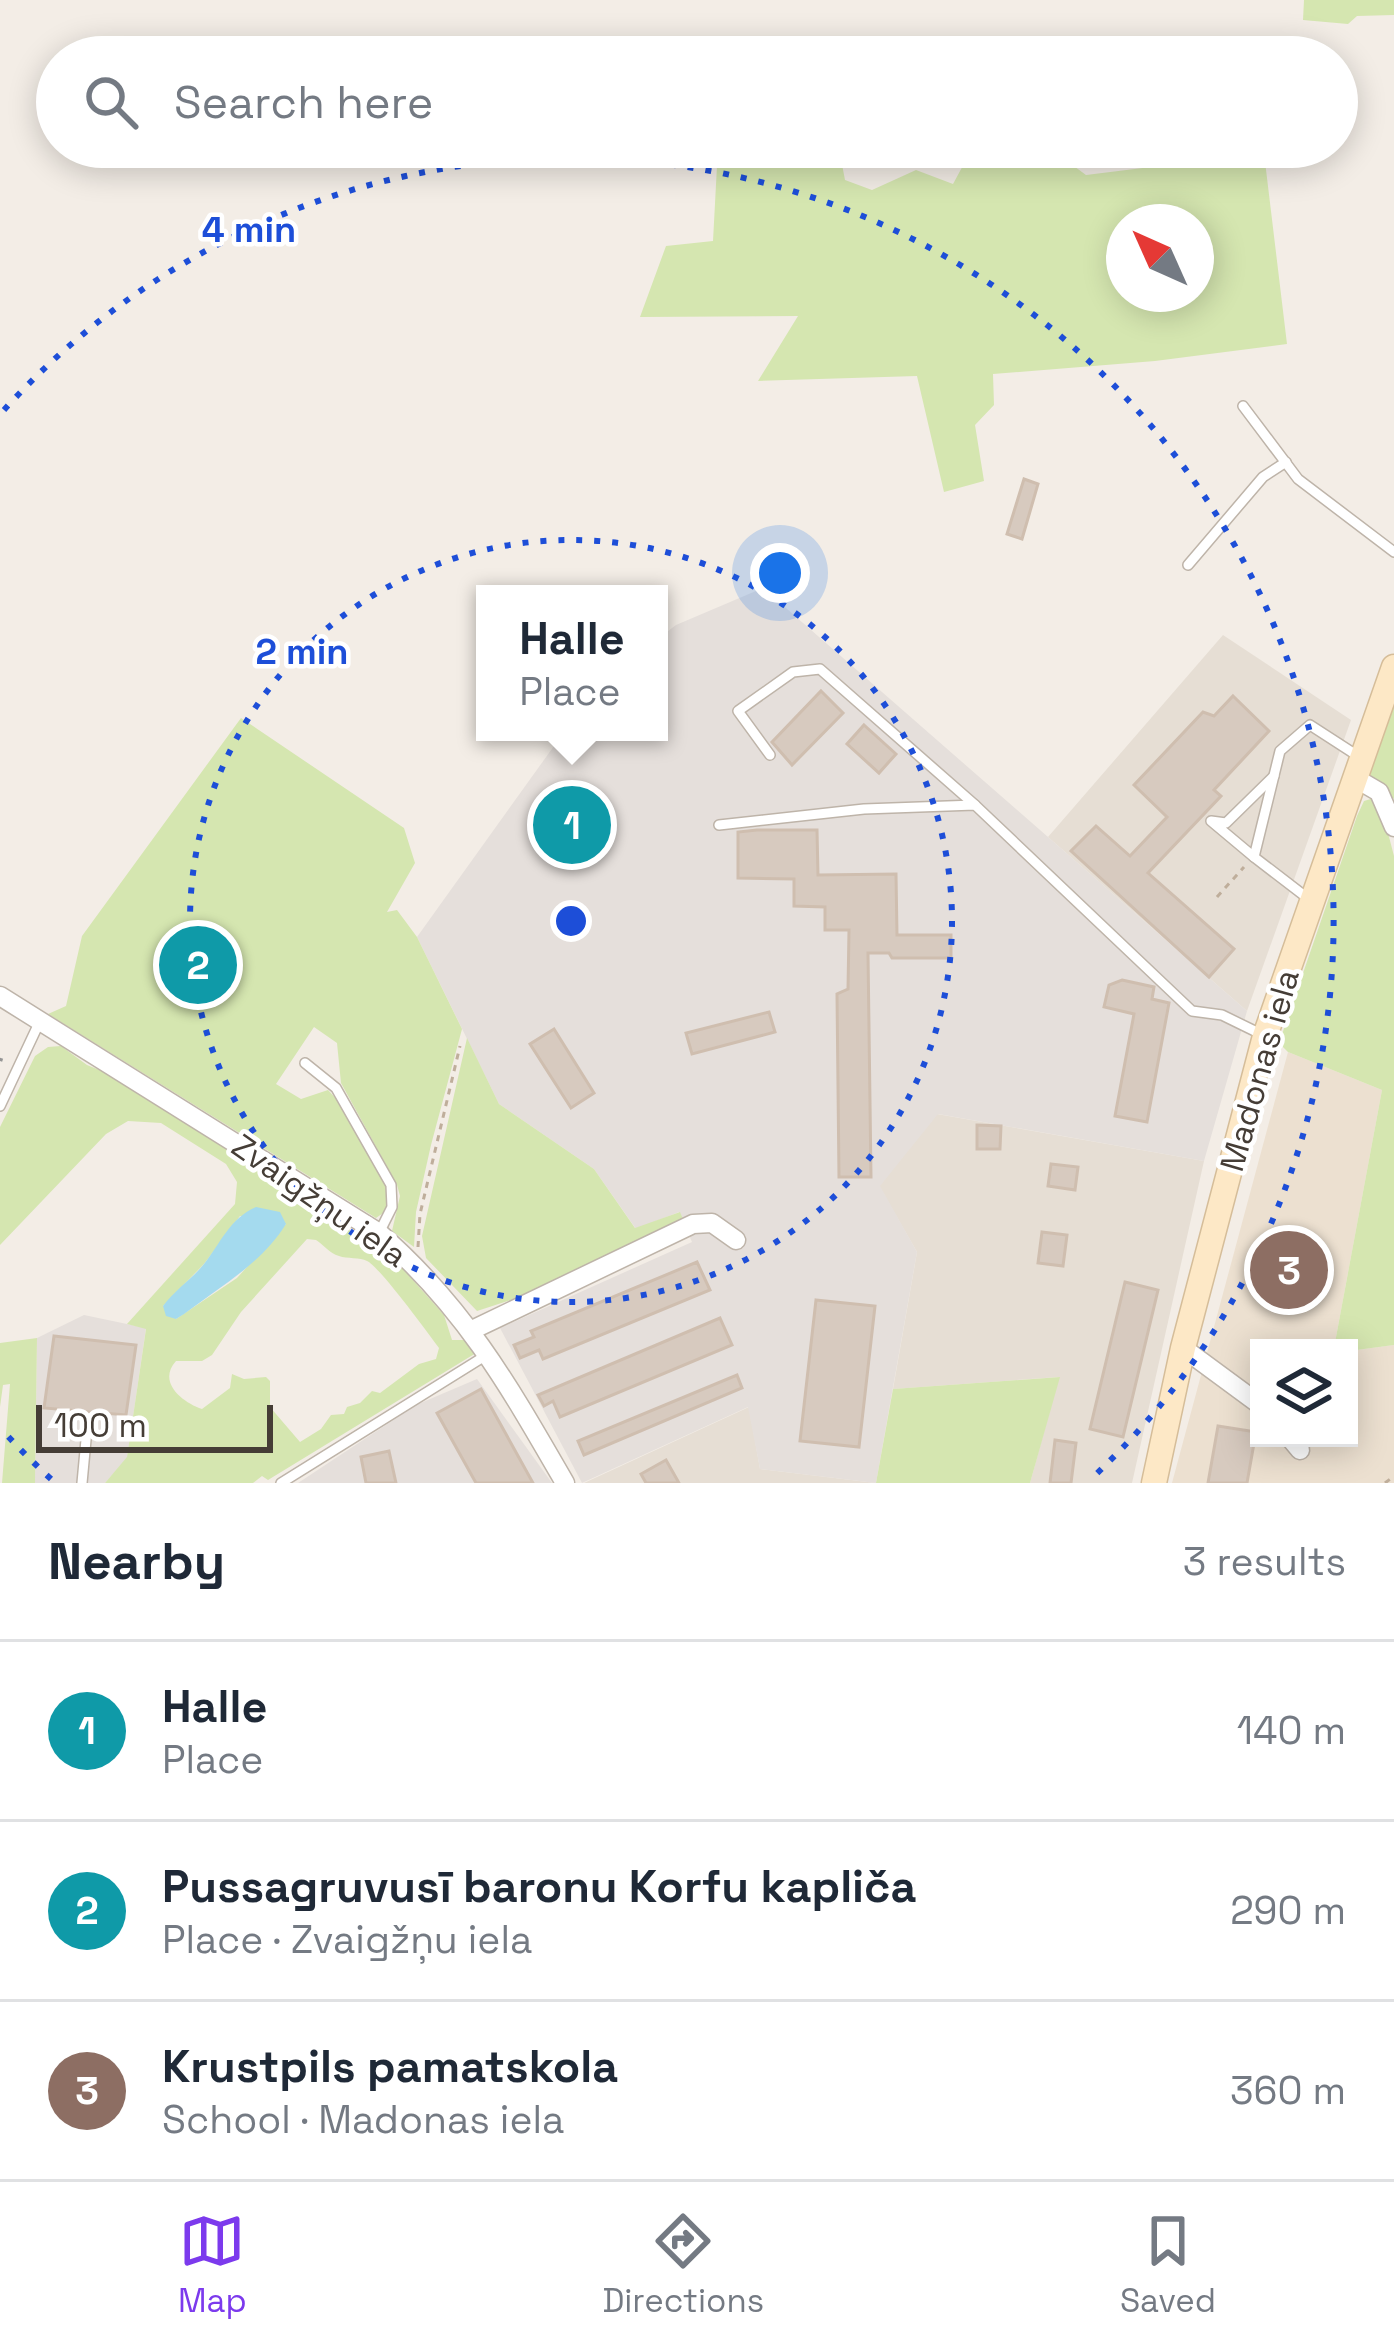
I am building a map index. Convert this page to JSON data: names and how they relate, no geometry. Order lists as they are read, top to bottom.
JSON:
{
  "streets": {
    "main road": ["Madonas iela"],
    "street": ["Zvaigžņu iela"]
  },
  "scale_bar": "100 m",
  "north": "top left",
  "page": {
    "search": "Search here",
    "popup": ["Halle", "Place"],
    "pins": ["1", "2", "3"],
    "scale": "100 m",
    "heading": ["Nearby", "3 results"],
    "list": [
      {
        "mark": "1",
        "name": "Halle",
        "note": "Place",
        "value": "140 m"
      },
      {
        "mark": "2",
        "name": "Pussagruvusī baronu Korfu kapliča",
        "note": "Place · Zvaigžņu iela",
        "value": "290 m"
      },
      {
        "mark": "3",
        "name": "Krustpils pamatskola",
        "note": "School · Madonas iela",
        "value": "360 m"
      }
    ],
    "nav": ["Map", "Directions", "Saved"]
  },
  "rings": ["4 min", "2 min"]
}
